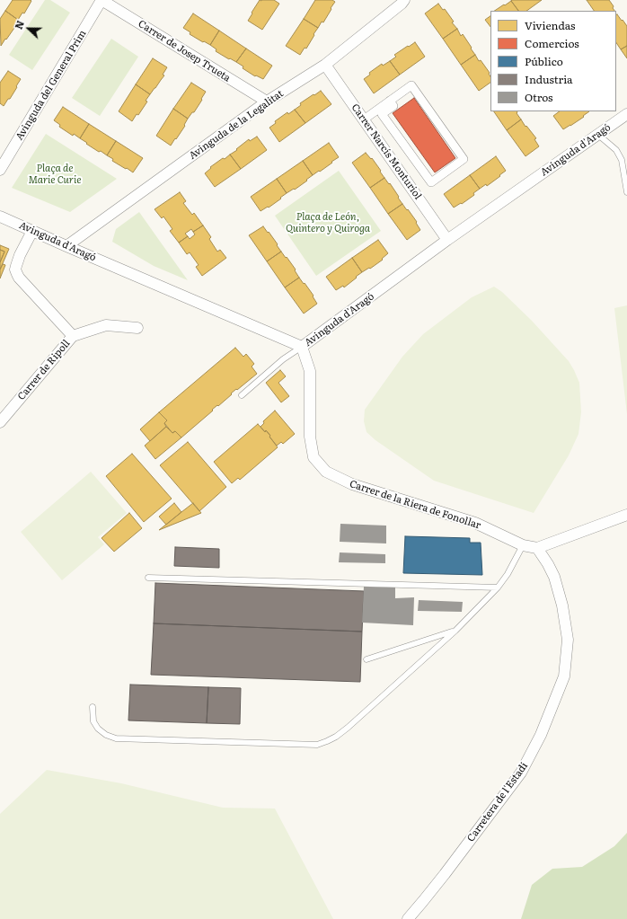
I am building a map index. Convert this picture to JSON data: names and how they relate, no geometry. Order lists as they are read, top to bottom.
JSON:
{
  "streets": {
    "street": [
      "Carrer de Josep Trueta",
      "Avinguda del General Prim",
      "Avinguda de la Legalitat",
      "Avinguda d'Aragó",
      "Carrer Narcís Monturiol",
      "Carrer de Ripoll",
      "Carrer de la Riera de Fonollar",
      "Carretera de l'Estadi"
    ]
  },
  "crossings": [
    ["Carrer de Josep Trueta", "Avinguda del General Prim"],
    ["Carrer de Josep Trueta", "Avinguda de la Legalitat"],
    ["Avinguda de la Legalitat", "Avinguda d'Aragó"],
    ["Avinguda de la Legalitat", "Carrer Narcís Monturiol"],
    ["Avinguda d'Aragó", "Carrer Narcís Monturiol"],
    ["Avinguda d'Aragó", "Carrer de la Riera de Fonollar"],
    ["Carrer de la Riera de Fonollar", "Carretera de l'Estadi"]
  ],
  "parks": ["Plaça de Marie Curie", "Plaça de León, Quintero y Quiroga"],
  "legend": [
    "Viviendas",
    "Comercios",
    "Público",
    "Industria",
    "Otros"
  ],
  "north": "left"
}
